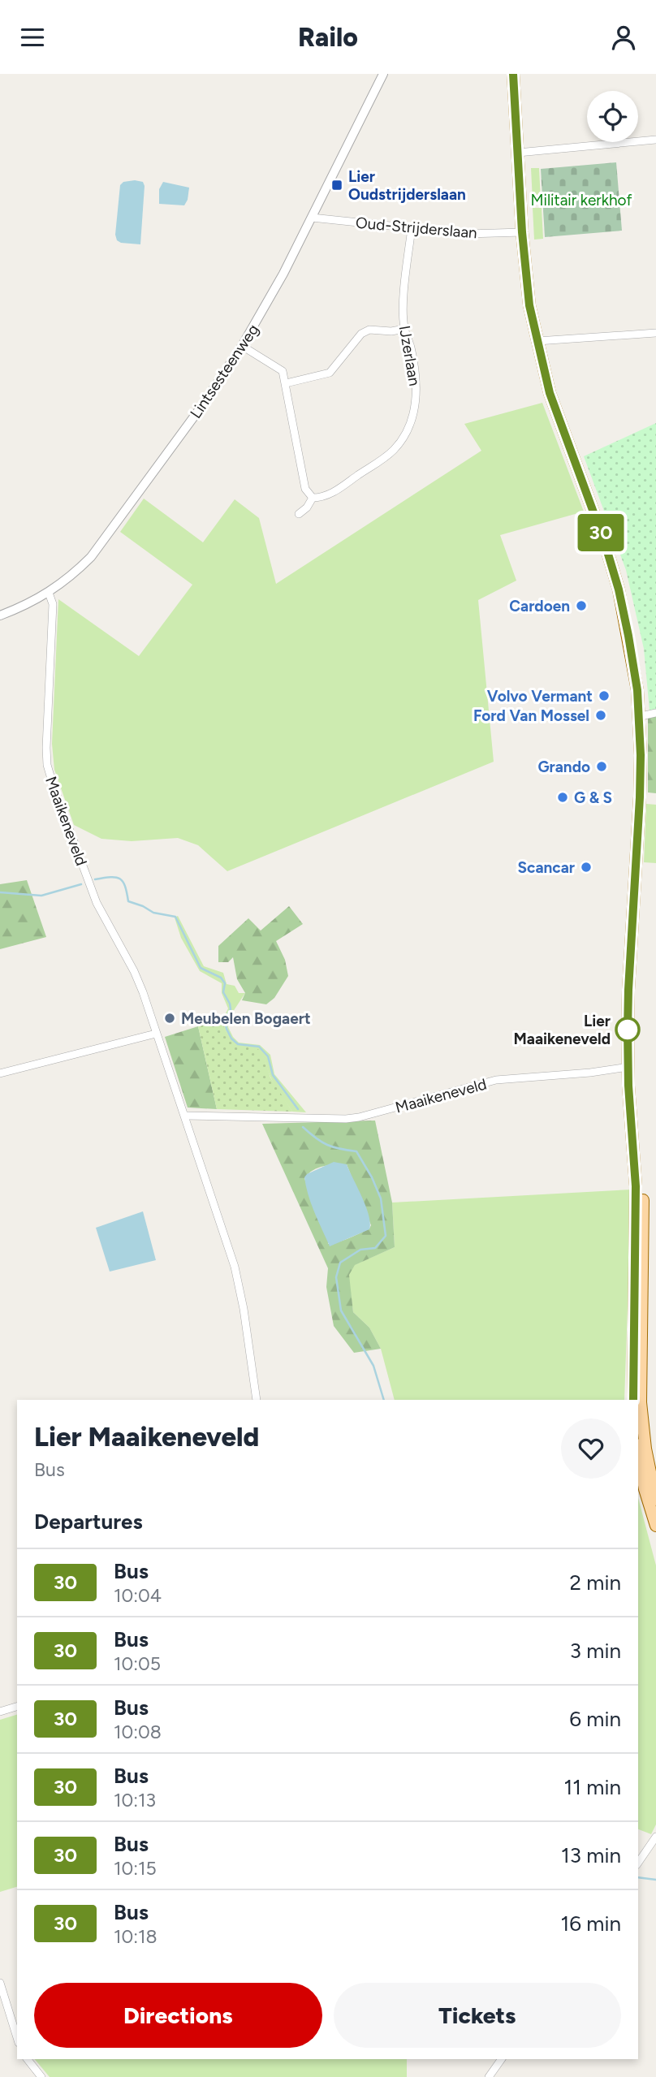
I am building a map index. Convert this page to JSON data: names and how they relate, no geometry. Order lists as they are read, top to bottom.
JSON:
{
  "streets": {
    "street": [
      "Oud-Strijderslaan",
      "IJzerlaan",
      "Lintsesteenweg",
      "Maaikeneveld"
    ]
  },
  "crossings": [
    ["Oud-Strijderslaan", "IJzerlaan"],
    ["Oud-Strijderslaan", "Lintsesteenweg"],
    ["Lintsesteenweg", "Maaikeneveld"]
  ],
  "parks": ["Militair kerkhof"],
  "places": {
    "transit": ["Lier Oudstrijderslaan"],
    "other": [
      "Cardoen",
      "Volvo Vermant",
      "Ford Van Mossel",
      "Grando",
      "G & S",
      "Scancar",
      "Meubelen Bogaert",
      "Lier Maaikeneveld"
    ]
  },
  "lines": ["bus line 30"],
  "page": {
    "header": "Railo",
    "on_map": "30",
    "heading": [
      ["Lier Maaikeneveld", "Bus"],
      "Departures"
    ],
    "list": [
      {
        "mark": "30",
        "name": "Bus",
        "note": "10:04",
        "value": "2 min"
      },
      {
        "mark": "30",
        "name": "Bus",
        "note": "10:05",
        "value": "3 min"
      },
      {
        "mark": "30",
        "name": "Bus",
        "note": "10:08",
        "value": "6 min"
      },
      {
        "mark": "30",
        "name": "Bus",
        "note": "10:13",
        "value": "11 min"
      },
      {
        "mark": "30",
        "name": "Bus",
        "note": "10:15",
        "value": "13 min"
      },
      {
        "mark": "30",
        "name": "Bus",
        "note": "10:18",
        "value": "16 min"
      }
    ],
    "buttons": ["Directions", "Tickets"]
  }
}
